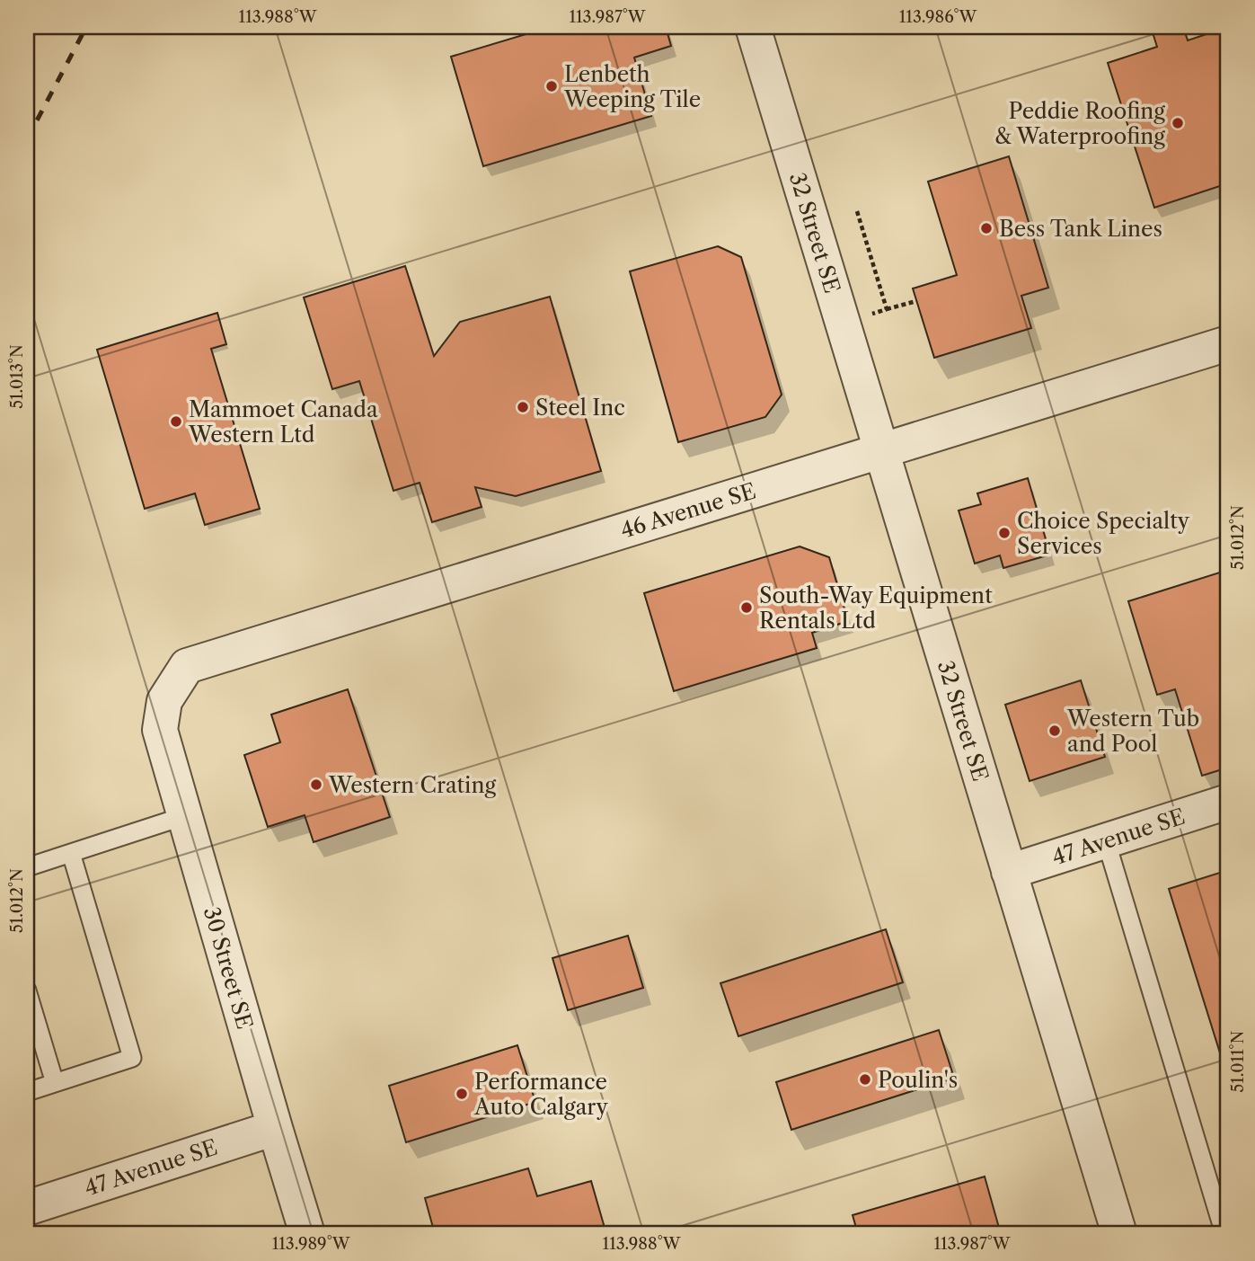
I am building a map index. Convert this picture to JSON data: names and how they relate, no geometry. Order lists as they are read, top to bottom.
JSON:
{
  "streets": {
    "street": [
      "32 Street SE",
      "46 Avenue SE",
      "47 Avenue SE",
      "30 Street SE"
    ]
  },
  "crossings": [
    ["32 Street SE", "46 Avenue SE"],
    ["32 Street SE", "47 Avenue SE"],
    ["46 Avenue SE", "30 Street SE"],
    ["47 Avenue SE", "30 Street SE"]
  ],
  "places": [
    "Lenbeth Weeping Tile",
    "Peddie Roofing & Waterproofing",
    "Bess Tank Lines",
    "Steel Inc",
    "Mammoet Canada Western Ltd",
    "Choice Specialty Services",
    "South-Way Equipment Rentals Ltd",
    "Western Tub and Pool",
    "Western Crating",
    "Poulin's",
    "Performance Auto Calgary"
  ],
  "coordinates": [
    "113.988°W",
    "113.987°W",
    "113.986°W",
    "51.013°N",
    "51.012°N",
    "51.011°N",
    "113.989°W"
  ]
}
